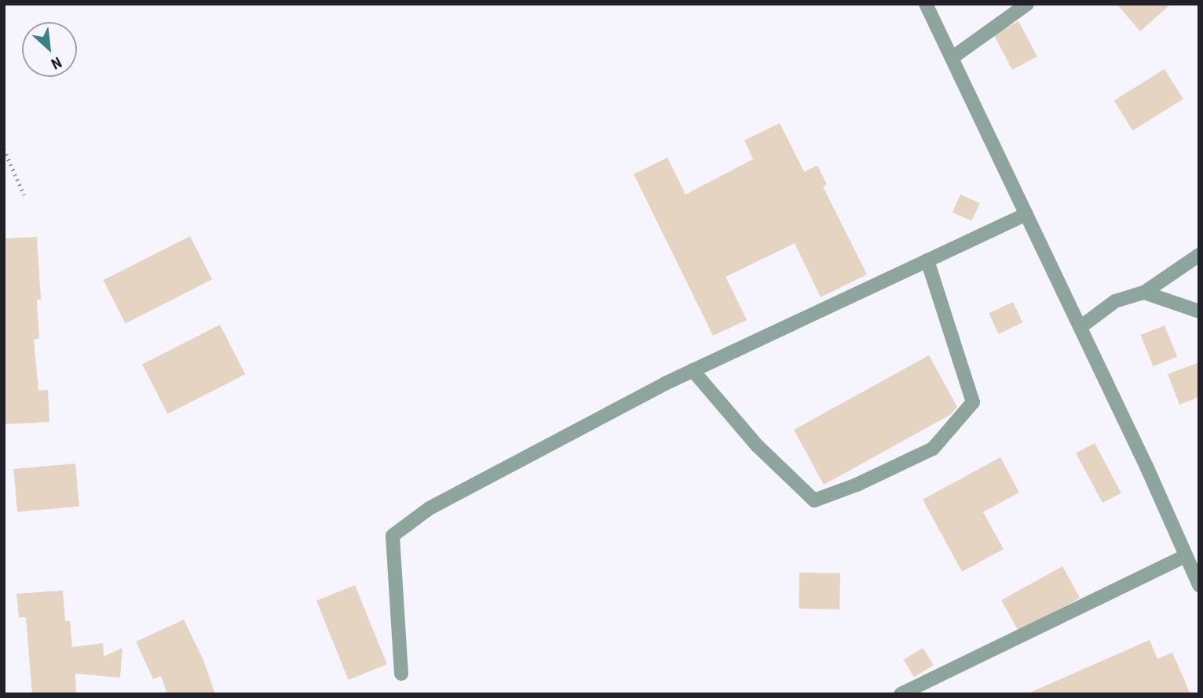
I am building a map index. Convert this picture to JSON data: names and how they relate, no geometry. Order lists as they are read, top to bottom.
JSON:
{
  "north": "bottom right"
}
